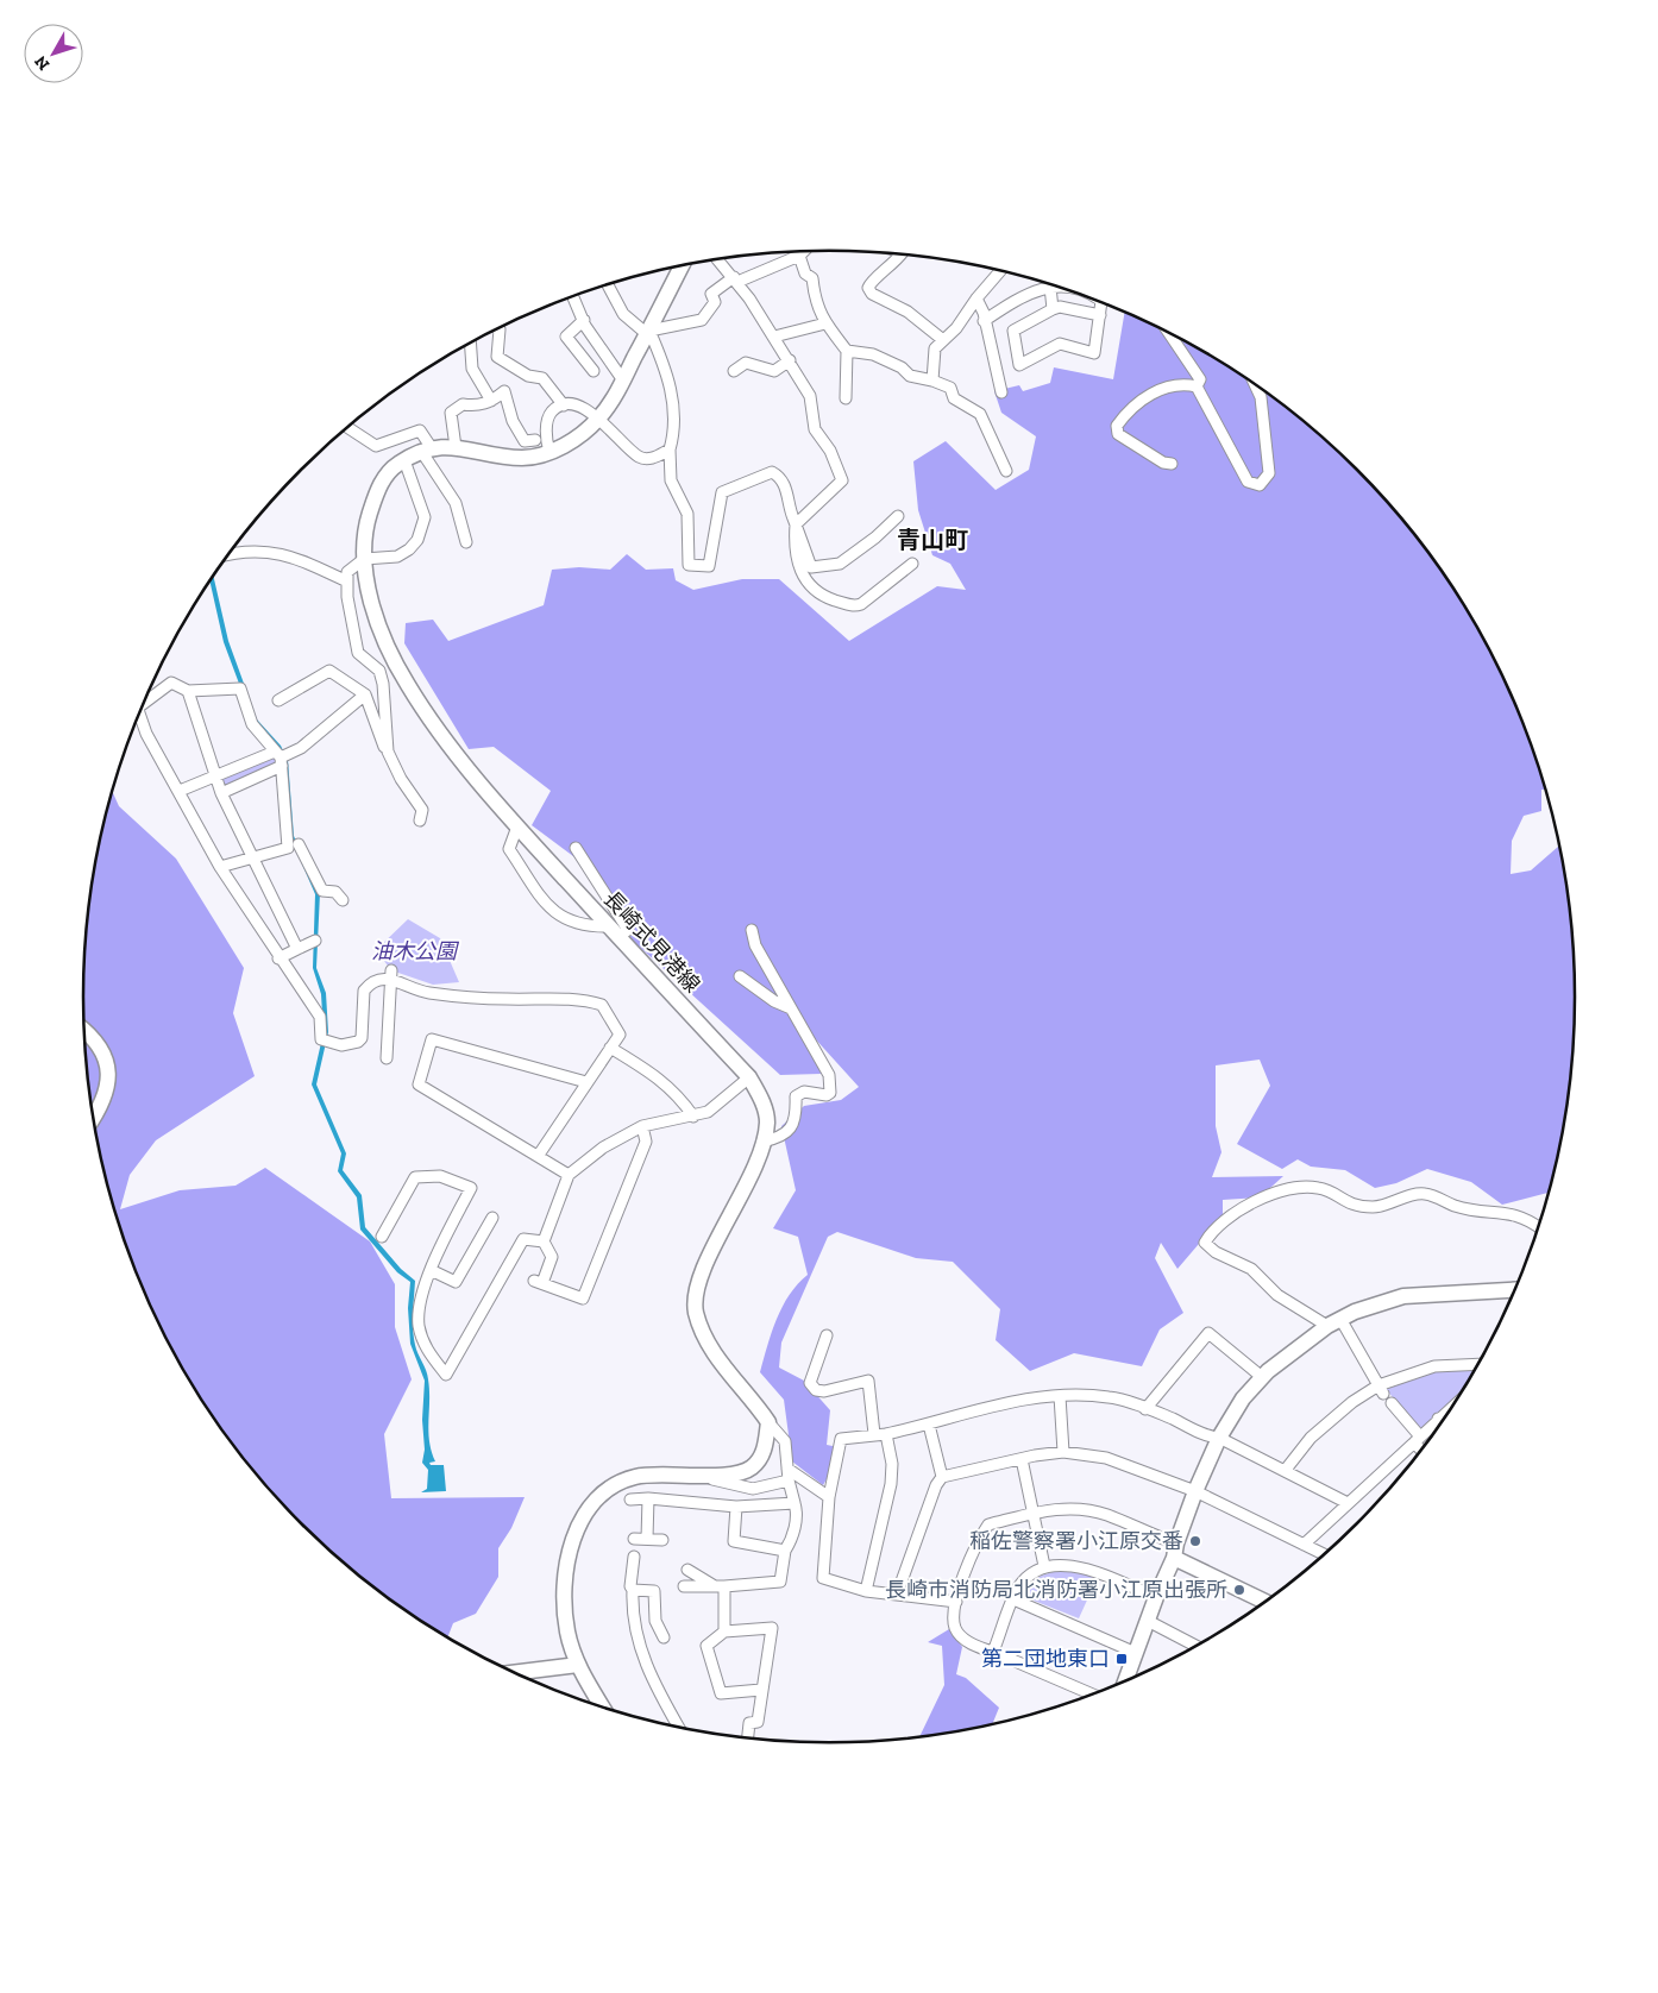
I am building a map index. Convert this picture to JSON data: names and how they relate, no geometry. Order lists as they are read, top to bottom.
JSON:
{
  "streets": {
    "main road": ["長崎式見港線"]
  },
  "districts": ["青山町"],
  "parks": ["油木公園"],
  "places": {
    "other": ["稲佐警察署小江原交番", "長崎市消防局北消防署小江原出張所"],
    "transit": ["第二団地東口"]
  },
  "north": "bottom left"
}
